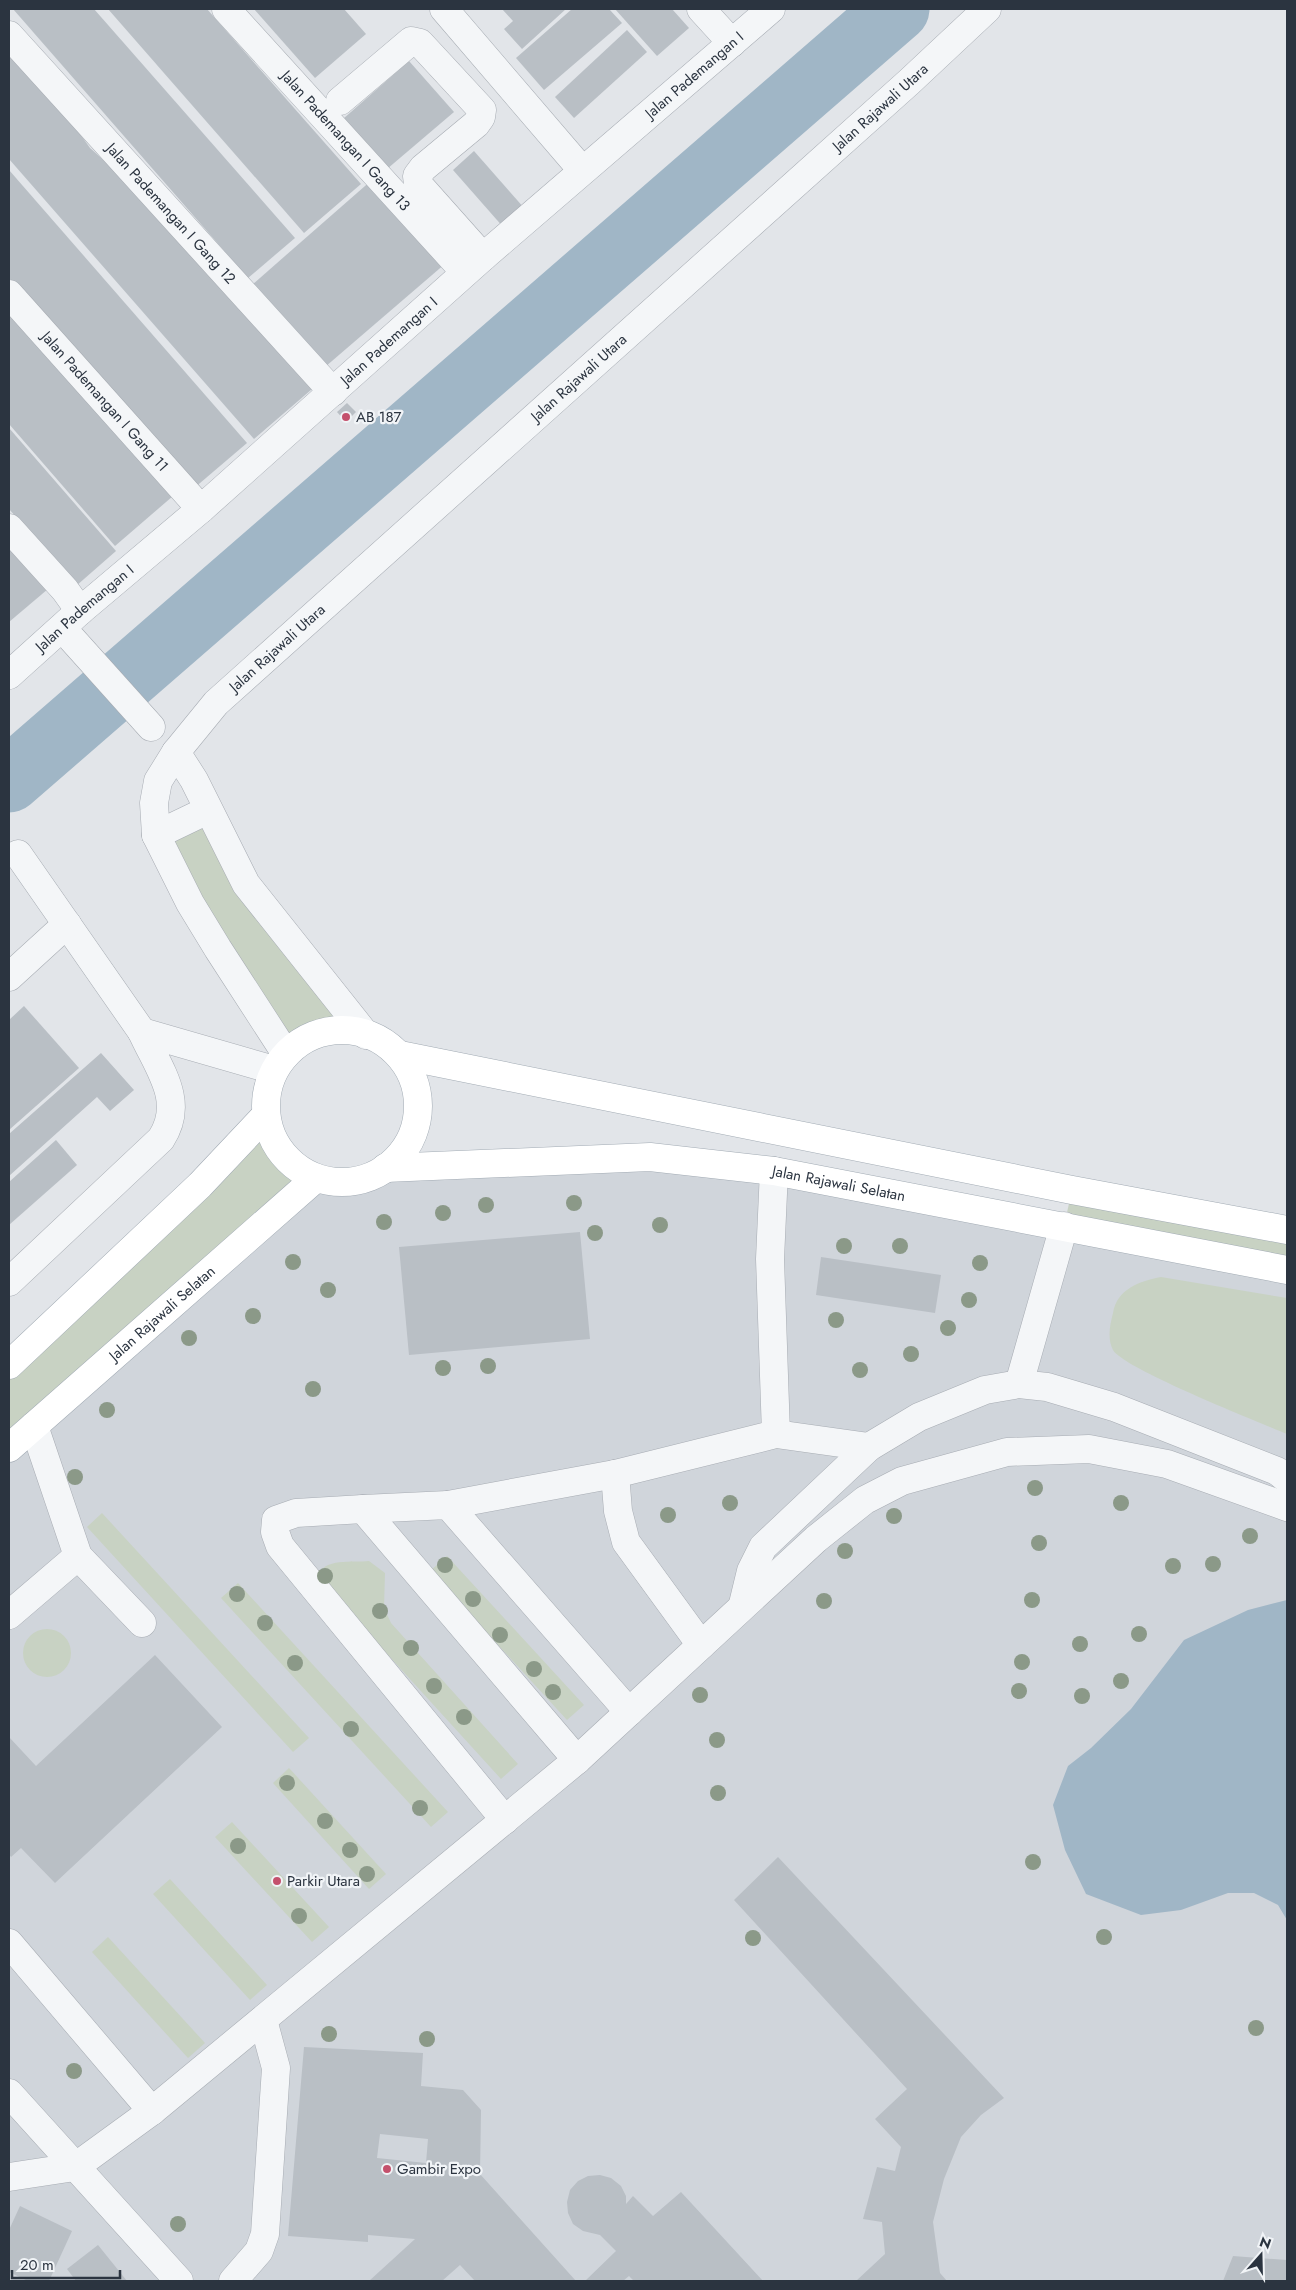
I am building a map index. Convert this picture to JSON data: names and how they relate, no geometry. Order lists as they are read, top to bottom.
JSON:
{
  "streets": {
    "main road": ["Jalan Rajawali Selatan"],
    "street": [
      "Jalan Pademangan I",
      "Jalan Rajawali Utara",
      "Jalan Pademangan I Gang 13",
      "Jalan Pademangan I Gang 12",
      "Jalan Pademangan I Gang 11"
    ]
  },
  "crossings": [
    ["Jalan Pademangan I", "Jalan Pademangan I Gang 13"],
    ["Jalan Pademangan I", "Jalan Pademangan I Gang 12"],
    ["Jalan Pademangan I", "Jalan Pademangan I Gang 11"],
    ["Jalan Rajawali Utara", "Jalan Rajawali Selatan"]
  ],
  "places": ["AB 187", "Parkir Utara", "Gambir Expo"],
  "scale_bar": "20 m",
  "north": "top"
}
